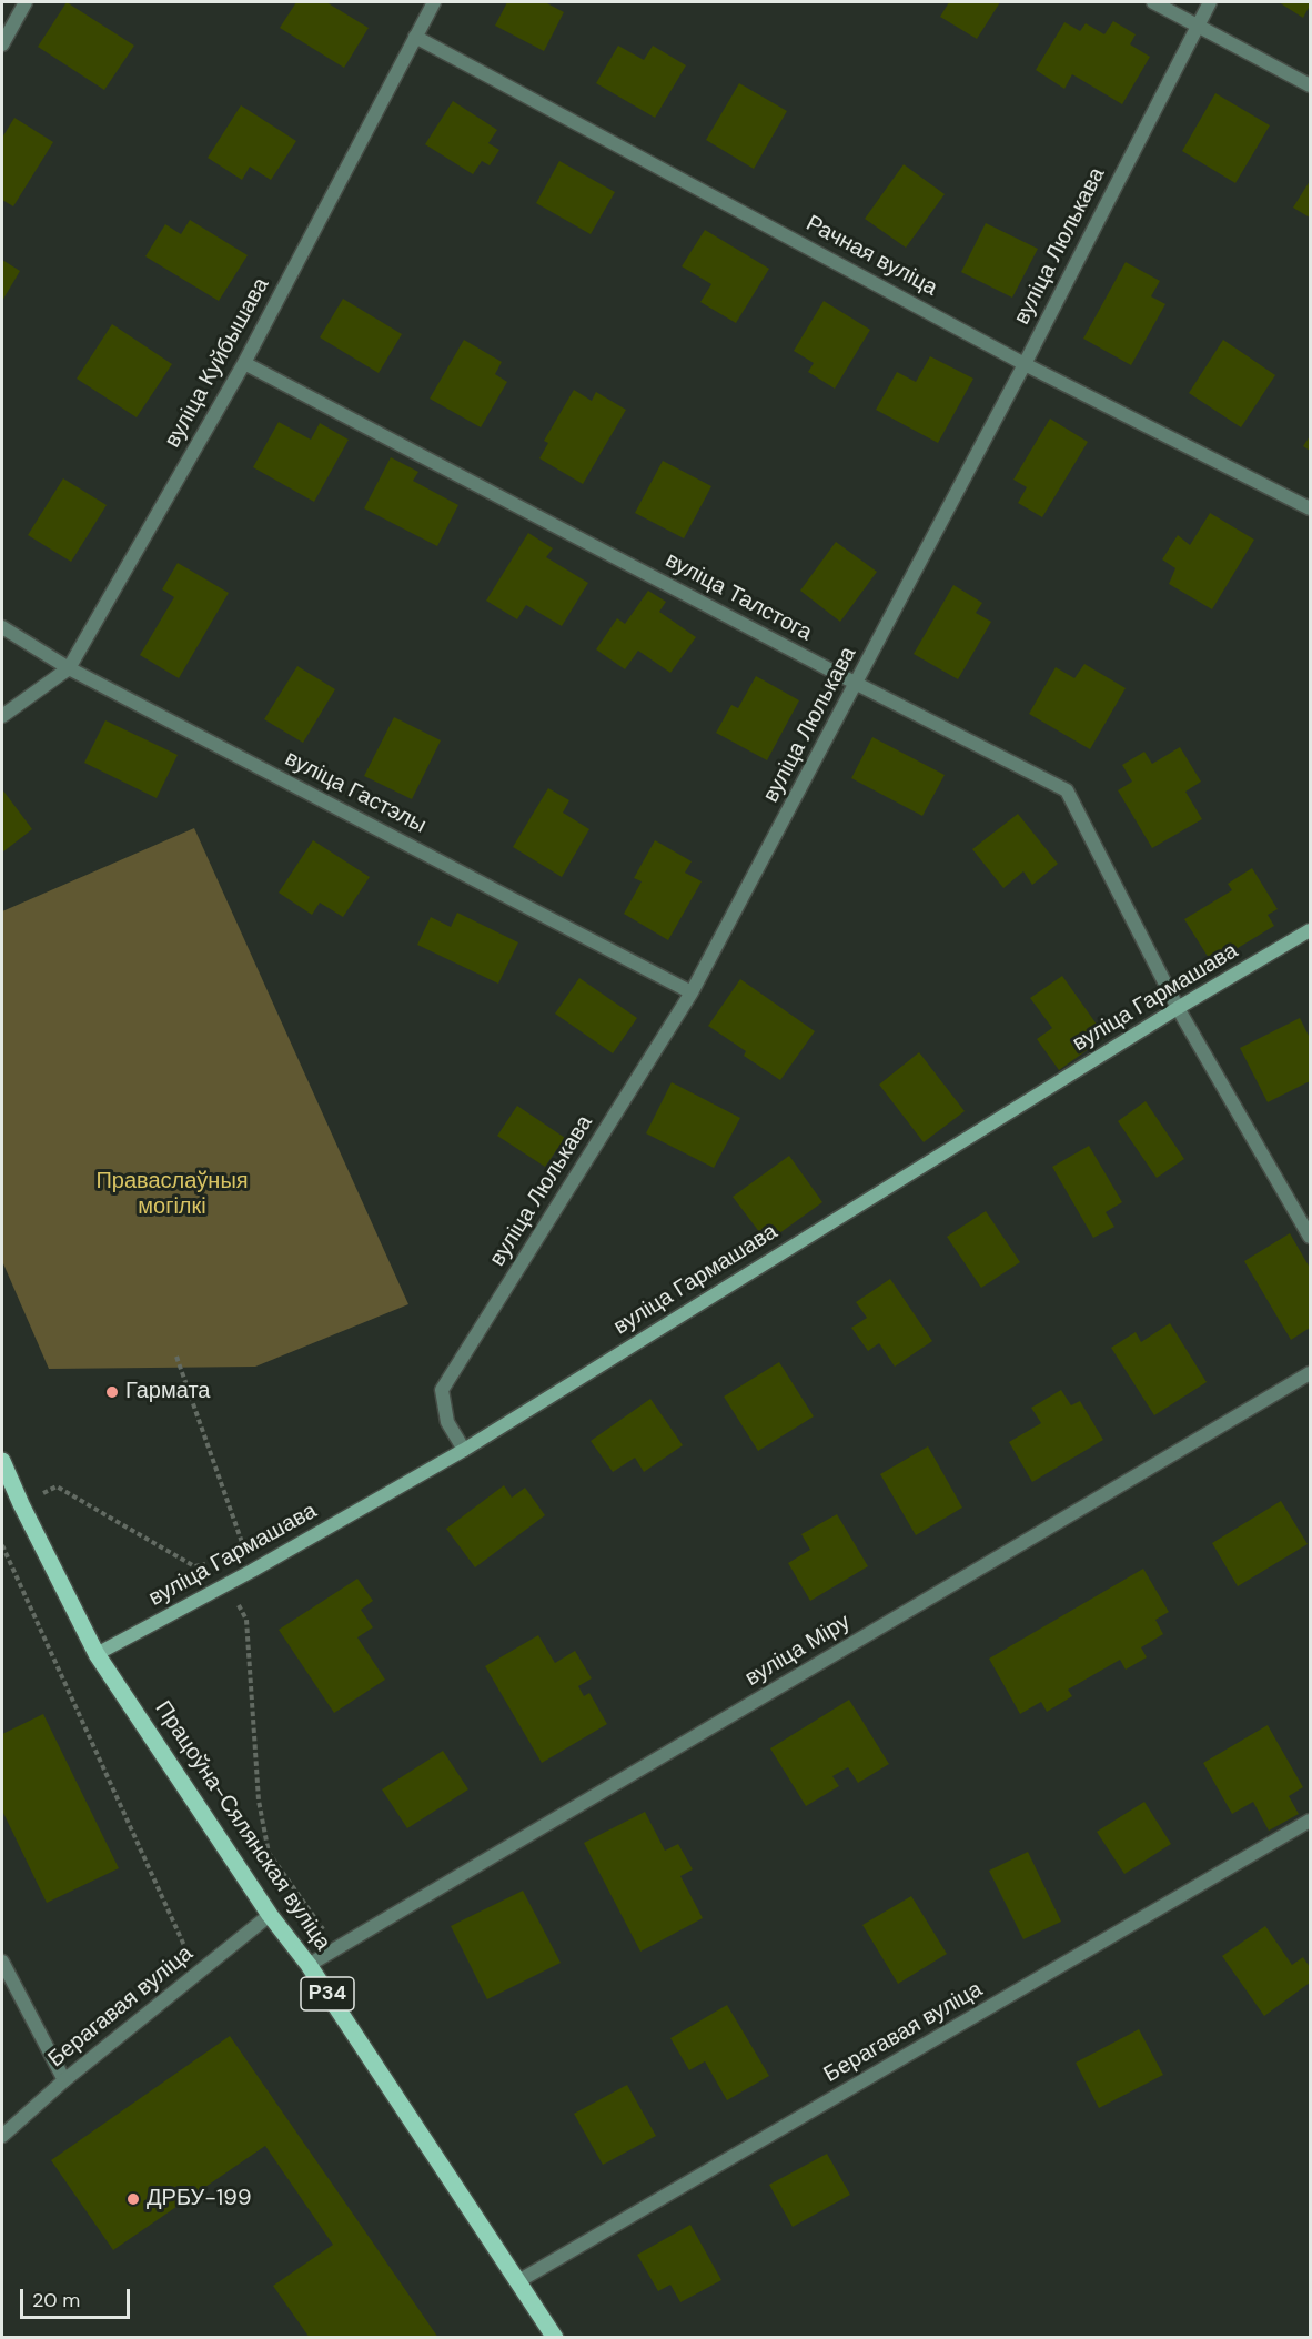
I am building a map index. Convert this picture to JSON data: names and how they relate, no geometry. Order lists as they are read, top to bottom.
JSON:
{
  "streets": {
    "main road": ["вуліца Гармашава", "Працоўна-Сялянская вуліца", "Р34"],
    "street": [
      "вуліца Люлькава",
      "Рачная вуліца",
      "вуліца Куйбышава",
      "вуліца Талстога",
      "вуліца Гастэлы",
      "вуліца Міру",
      "Берагавая вуліца"
    ]
  },
  "crossings": [
    ["вуліца Люлькава", "Рачная вуліца"],
    ["вуліца Люлькава", "вуліца Талстога"],
    ["вуліца Люлькава", "вуліца Гастэлы"],
    ["вуліца Люлькава", "вуліца Гармашава"],
    ["Рачная вуліца", "вуліца Куйбышава"],
    ["вуліца Куйбышава", "вуліца Талстога"],
    ["вуліца Куйбышава", "вуліца Гастэлы"],
    ["вуліца Талстога", "вуліца Гармашава"],
    ["вуліца Гармашава", "Працоўна-Сялянская вуліца"],
    ["вуліца Міру", "Працоўна-Сялянская вуліца"],
    ["Працоўна-Сялянская вуліца", "Берагавая вуліца"]
  ],
  "parks": ["Праваслаўныя могілкі"],
  "places": ["Гармата", "ДРБУ-199"],
  "scale_bar": "20 m"
}
